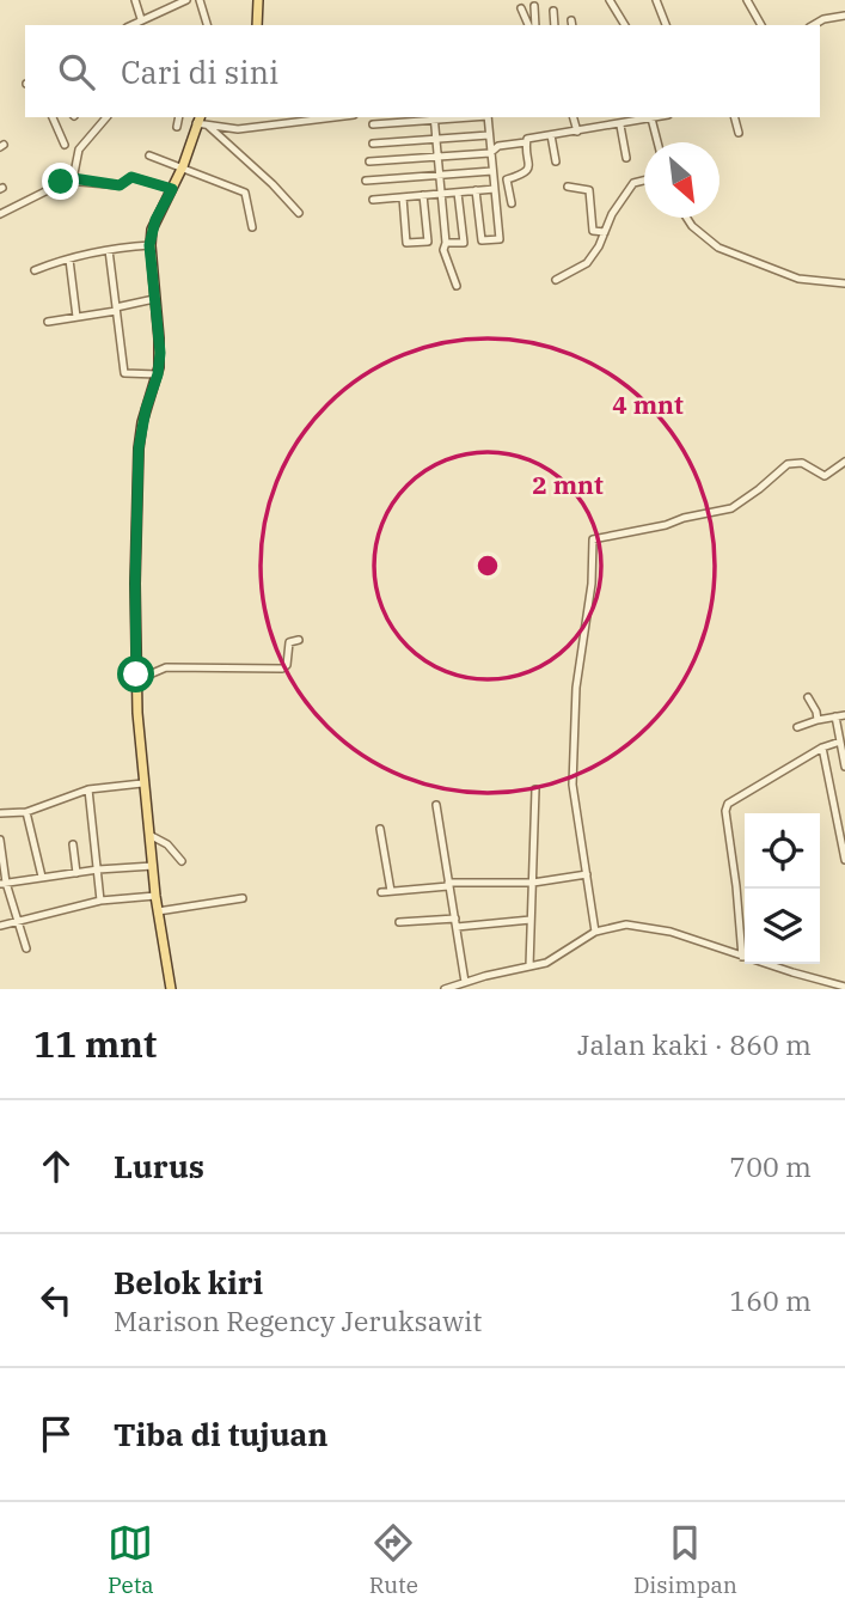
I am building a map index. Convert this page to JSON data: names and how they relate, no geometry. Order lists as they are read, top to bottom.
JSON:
{
  "north": "bottom right",
  "page": {
    "search": "Cari di sini",
    "heading": ["11 mnt", "Jalan kaki · 860 m"],
    "list": [
      ["Lurus", "700 m"],
      ["Belok kiri", "Marison Regency Jeruksawit", "160 m"],
      "Tiba di tujuan"
    ],
    "nav": ["Peta", "Rute", "Disimpan"]
  },
  "rings": ["4 mnt", "2 mnt"]
}
